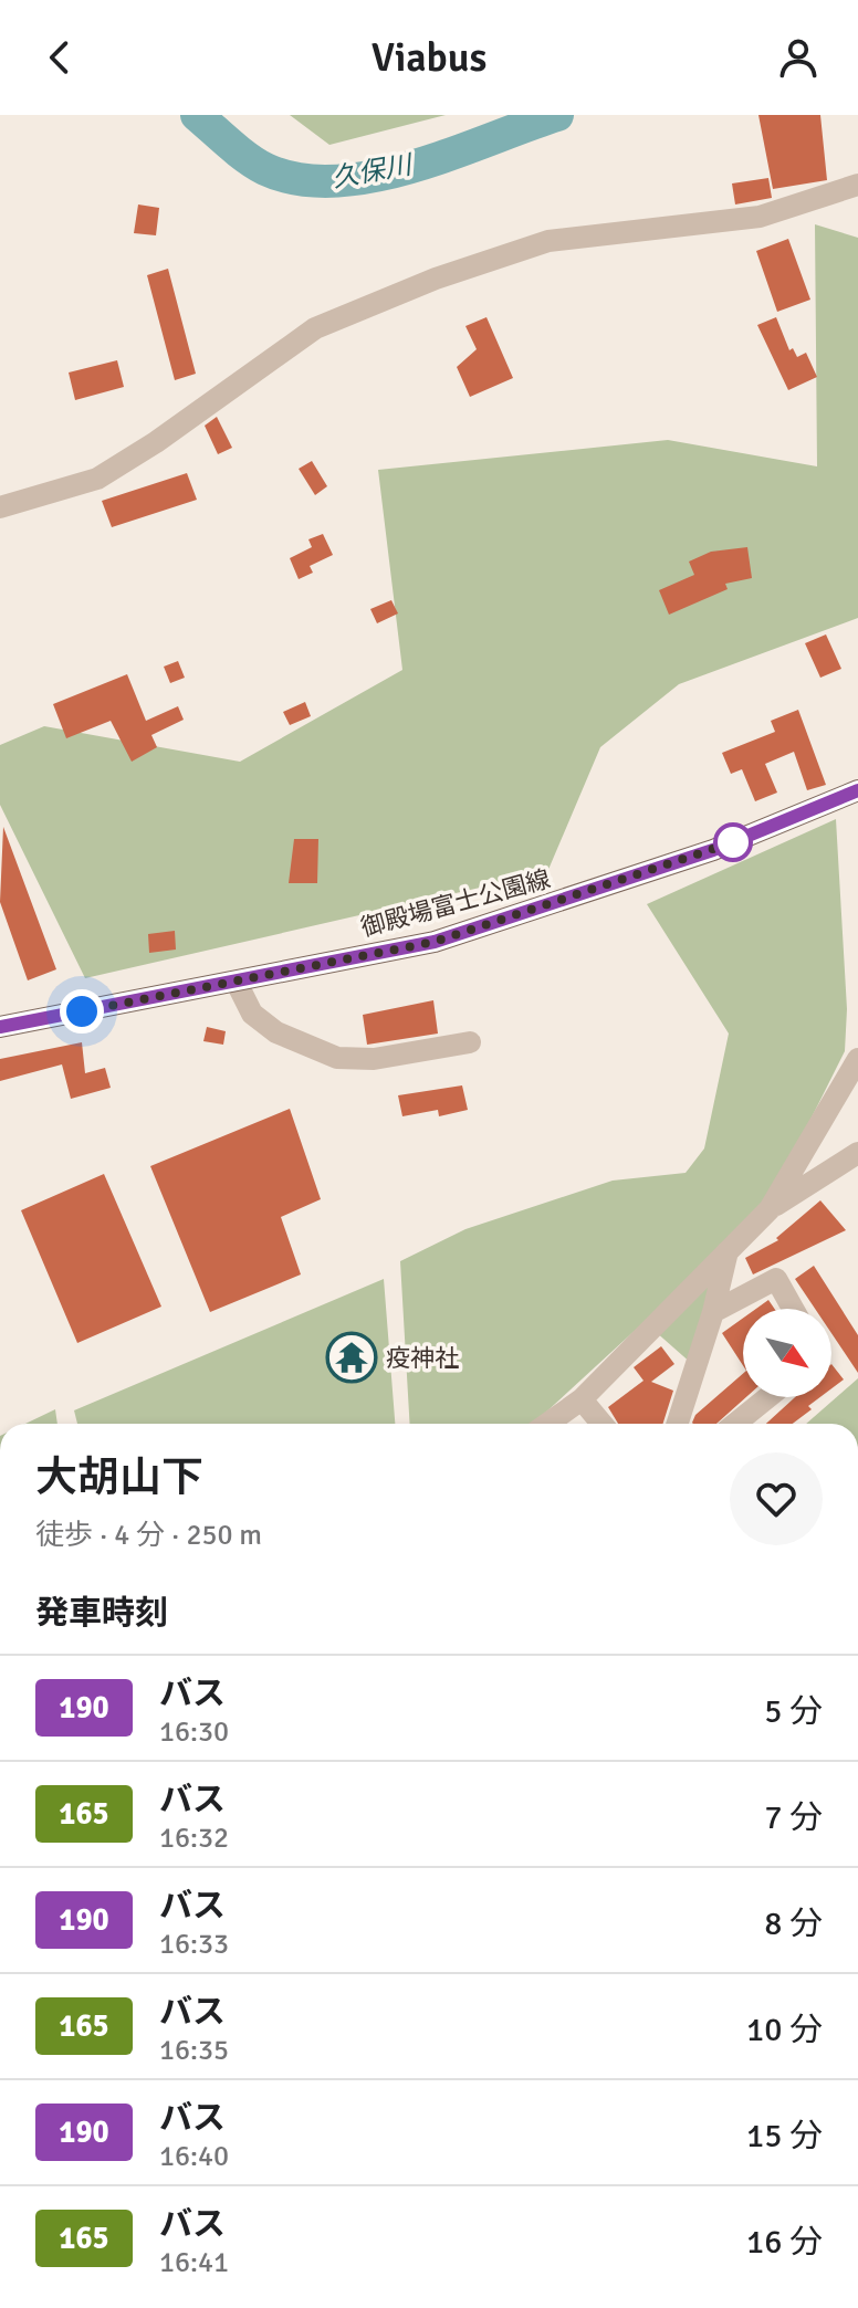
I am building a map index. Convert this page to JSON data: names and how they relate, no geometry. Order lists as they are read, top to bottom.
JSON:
{
  "streets": {
    "main road": ["御殿場富士公園線"]
  },
  "water": ["久保川"],
  "places": {
    "temple": ["疫神社"]
  },
  "lines": ["bus line 190"],
  "north": "bottom right",
  "page": {
    "header": "Viabus",
    "heading": [
      ["大胡山下", "徒歩 · 4 分 · 250 m"],
      "発車時刻"
    ],
    "list": [
      {
        "mark": "190",
        "name": "バス",
        "note": "16:30",
        "value": "5 分"
      },
      {
        "mark": "165",
        "name": "バス",
        "note": "16:32",
        "value": "7 分"
      },
      {
        "mark": "190",
        "name": "バス",
        "note": "16:33",
        "value": "8 分"
      },
      {
        "mark": "165",
        "name": "バス",
        "note": "16:35",
        "value": "10 分"
      },
      {
        "mark": "190",
        "name": "バス",
        "note": "16:40",
        "value": "15 分"
      },
      {
        "mark": "165",
        "name": "バス",
        "note": "16:41",
        "value": "16 分"
      }
    ]
  }
}
